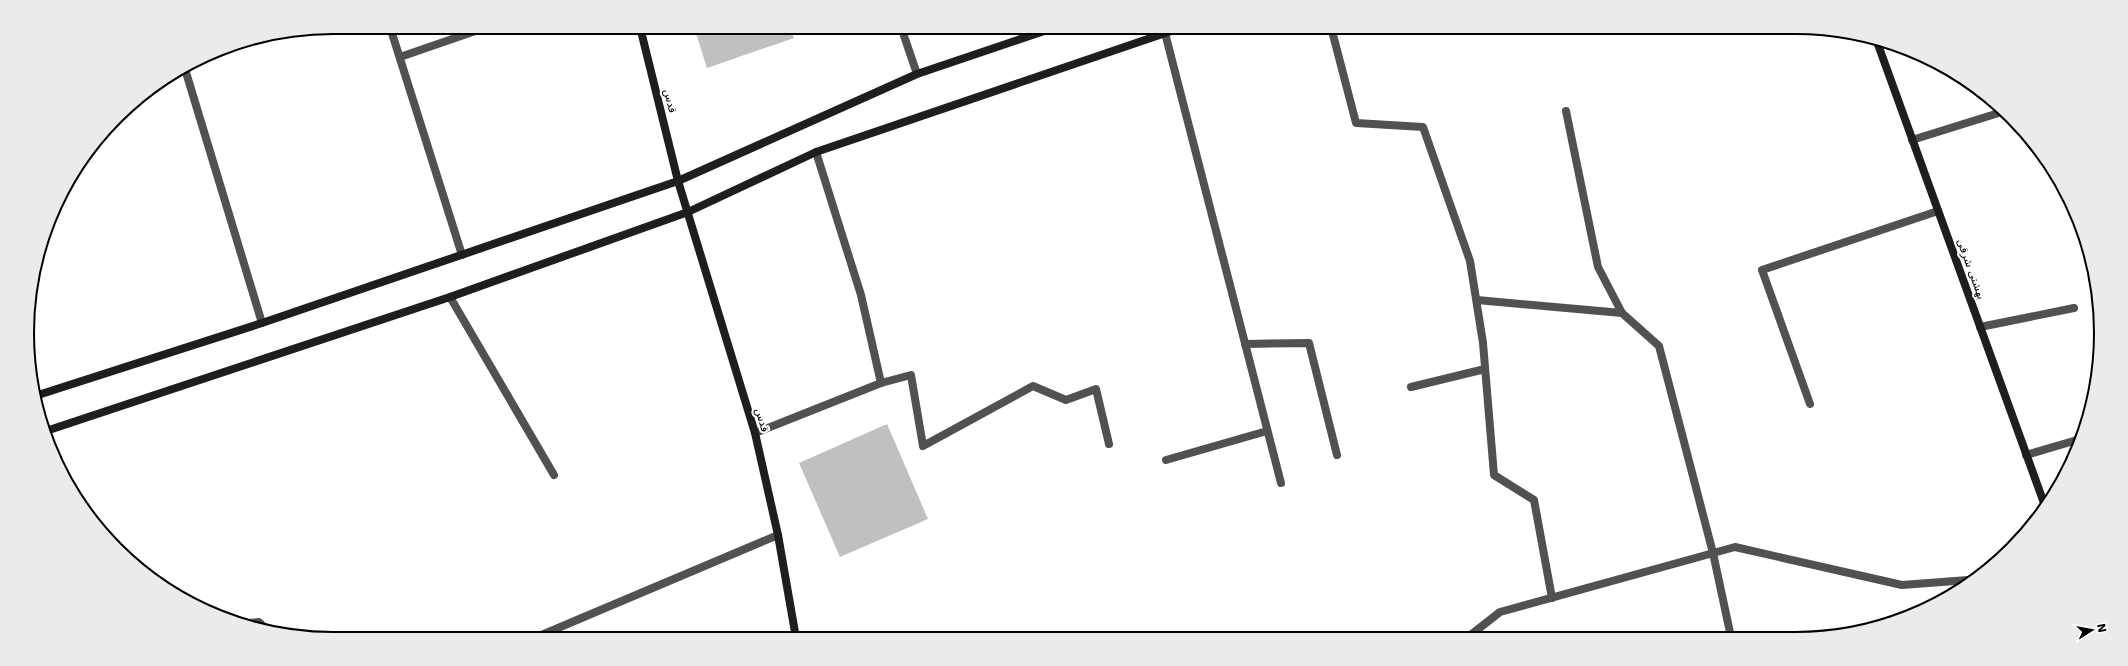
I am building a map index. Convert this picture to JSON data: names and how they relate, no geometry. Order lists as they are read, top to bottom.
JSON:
{
  "streets": {
    "main road": ["قدس", "بهشتی شرقی"]
  },
  "north": "right"
}
